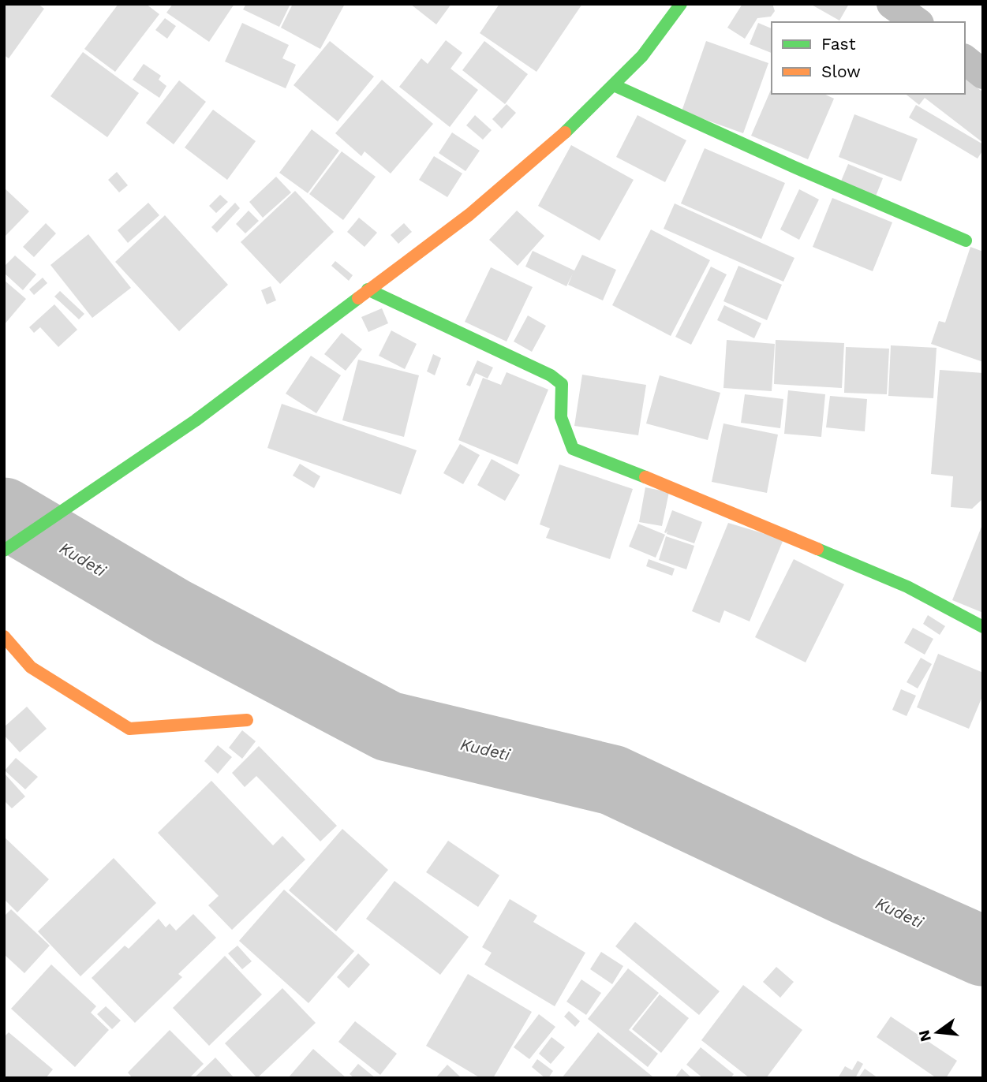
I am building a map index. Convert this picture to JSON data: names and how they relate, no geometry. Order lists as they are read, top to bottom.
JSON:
{
  "water": ["Kudeti"],
  "legend": ["Fast", "Slow"],
  "north": "left"
}
